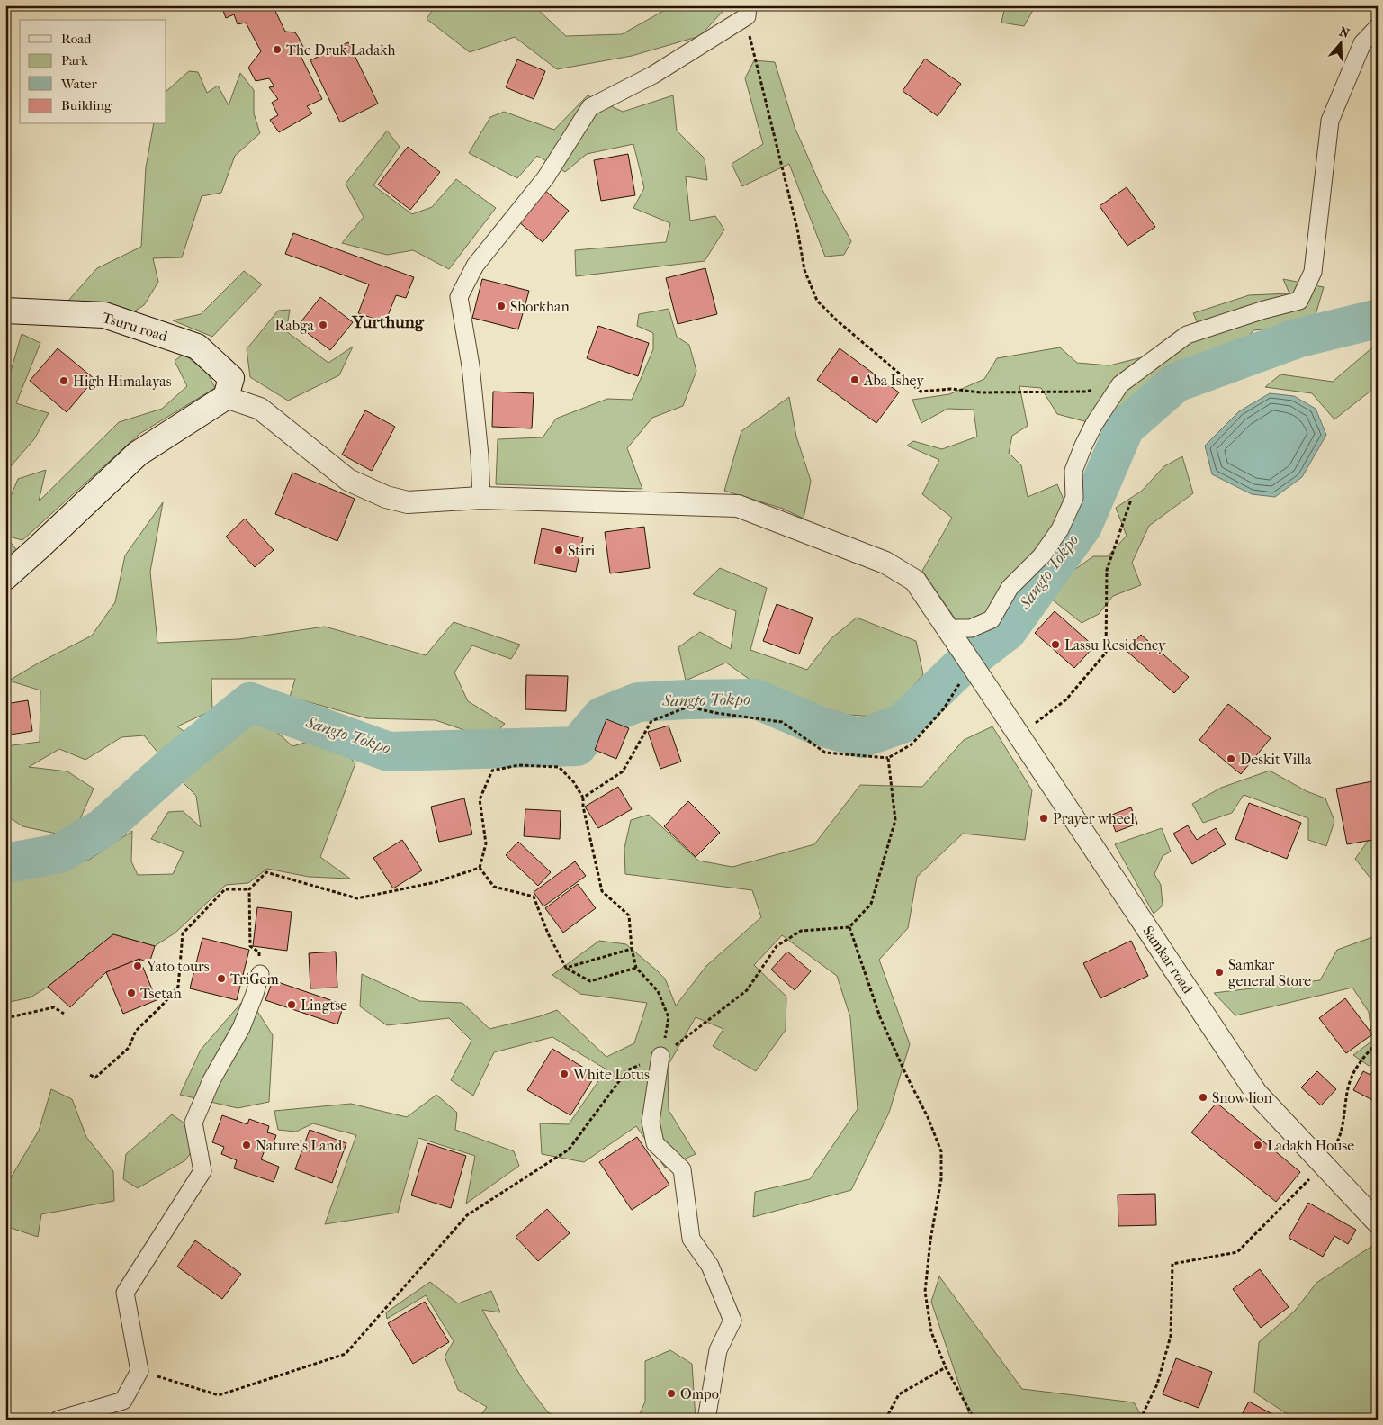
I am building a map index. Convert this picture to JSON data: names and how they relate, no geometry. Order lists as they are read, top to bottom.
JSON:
{
  "streets": {
    "main road": ["Tsuru road"],
    "street": ["Samkar road"]
  },
  "crossings": [
    ["Tsuru road", "Samkar road"]
  ],
  "districts": ["Yurthung"],
  "water": ["Sangto Tokpo"],
  "places": [
    "The Druk Ladakh",
    "Shorkhan",
    "Rabga",
    "Aba Ishey",
    "High Himalayas",
    "Stiri",
    "Lassu Residency",
    "Deskit Villa",
    "Prayer wheel",
    "Yato tours",
    "Samkar general Store",
    "TriGem",
    "Tsetan",
    "Lingtse",
    "White Lotus",
    "Snow lion",
    "Nature's Land",
    "Ladakh House",
    "Ompo"
  ],
  "legend": [
    "Road",
    "Park",
    "Water",
    "Building"
  ],
  "north": "top"
}
